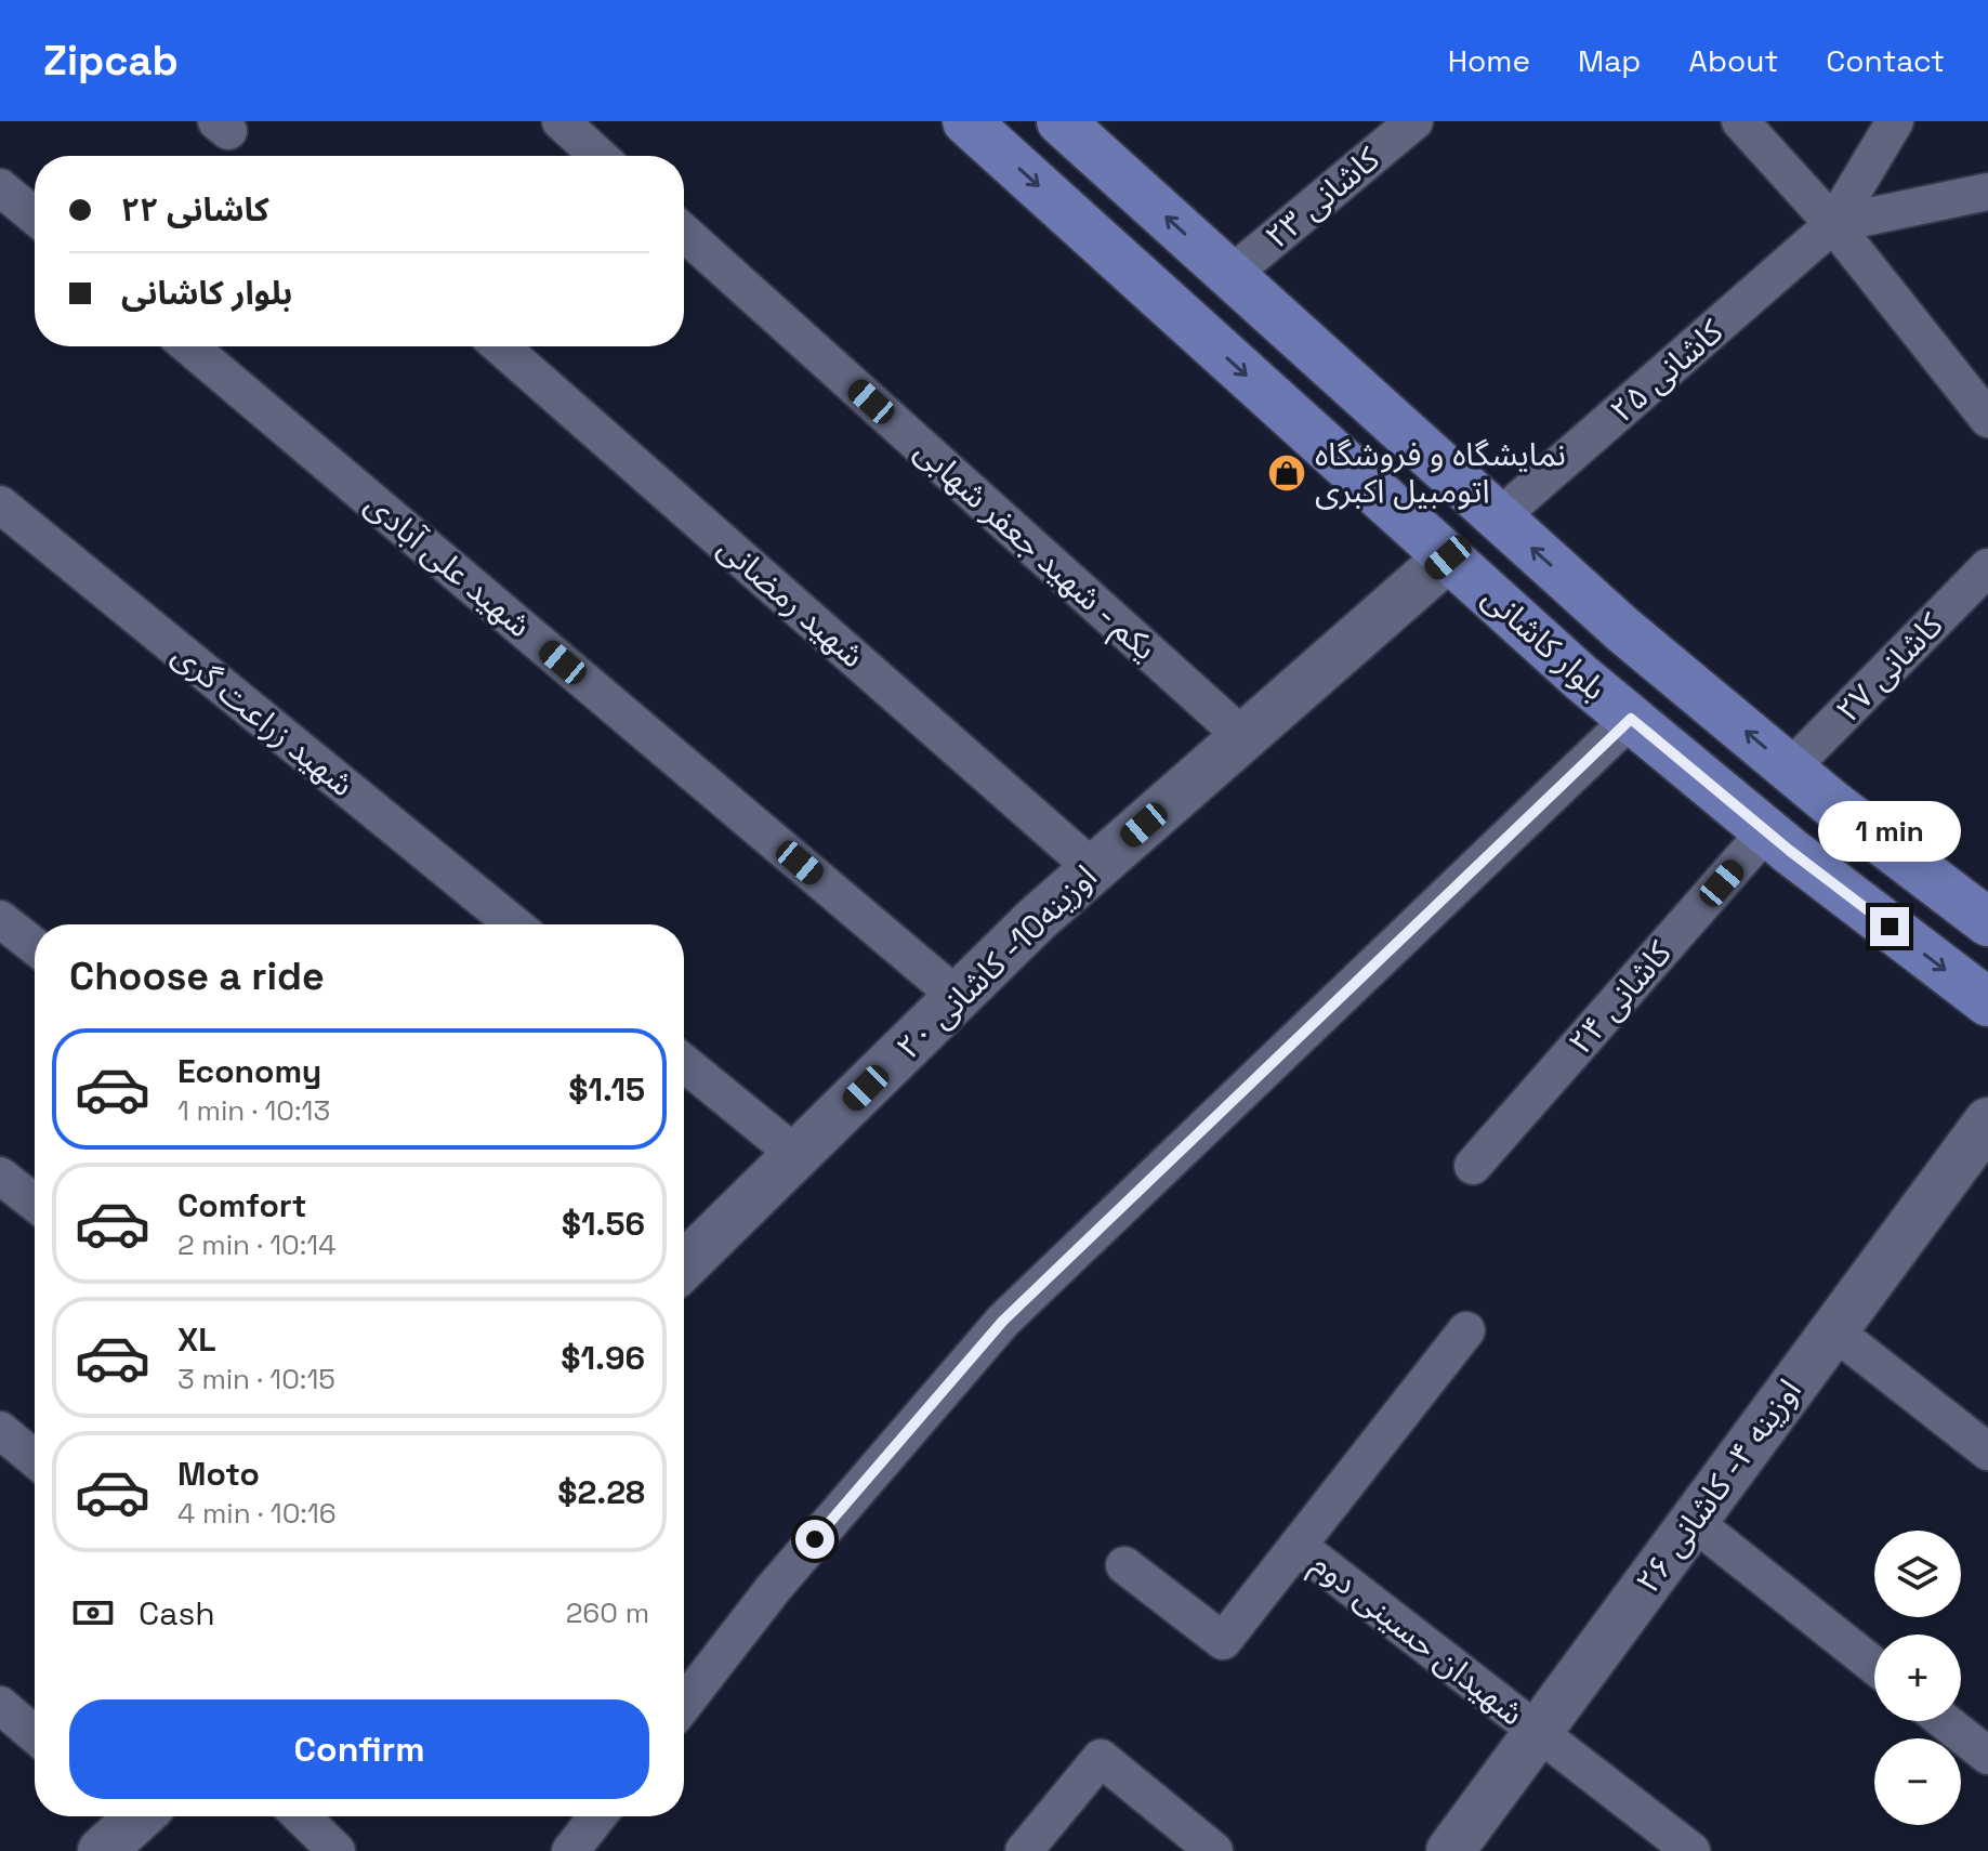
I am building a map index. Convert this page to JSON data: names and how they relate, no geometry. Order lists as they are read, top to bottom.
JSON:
{
  "streets": {
    "main road": ["بلوار کاشانی"],
    "street": [
      "کاشانی ۲۳",
      "کاشانی ۲۵",
      "یکم - شهید جعفر شهابی",
      "شهید علی آبادی",
      "شهید رمضانی",
      "کاشانی ۲۷",
      "شهید زراعت گری",
      "اوزینه10- کاشانی ۲۰",
      "۲۴ کاشانی",
      "اوزینه ۴- کاشانی ۲۶",
      "شهیدان حسینی دوم"
    ]
  },
  "crossings": [
    ["کاشانی ۲۳", "بلوار کاشانی"],
    ["کاشانی ۲۵", "بلوار کاشانی"],
    ["یکم - شهید جعفر شهابی", "اوزینه10- کاشانی ۲۰"],
    ["شهید علی آبادی", "اوزینه10- کاشانی ۲۰"],
    ["شهید رمضانی", "اوزینه10- کاشانی ۲۰"],
    ["بلوار کاشانی", "کاشانی ۲۷"],
    ["بلوار کاشانی", "اوزینه10- کاشانی ۲۰"],
    ["بلوار کاشانی", "۲۴ کاشانی"],
    ["اوزینه ۴- کاشانی ۲۶", "شهیدان حسینی دوم"]
  ],
  "places": {
    "shop": ["نمایشگاه و فروشگاه اتومبیل اکبری"]
  },
  "page": {
    "header": "Zipcab",
    "nav": [
      "Home",
      "Map",
      "About",
      "Contact"
    ],
    "banner": ["کاشانی ۲۲", "بلوار کاشانی"],
    "bubble": "1 min",
    "heading": "Choose a ride",
    "list": [
      {
        "name": "Economy",
        "note": "1 min · 10:13",
        "value": "$1.15"
      },
      {
        "name": "Comfort",
        "note": "2 min · 10:14",
        "value": "$1.56"
      },
      {
        "name": "XL",
        "note": "3 min · 10:15",
        "value": "$1.96"
      },
      {
        "name": "Moto",
        "note": "4 min · 10:16",
        "value": "$2.28"
      }
    ],
    "map_buttons": ["+", "−"],
    "pay": ["Cash", "260 m"],
    "buttons": "Confirm"
  }
}
